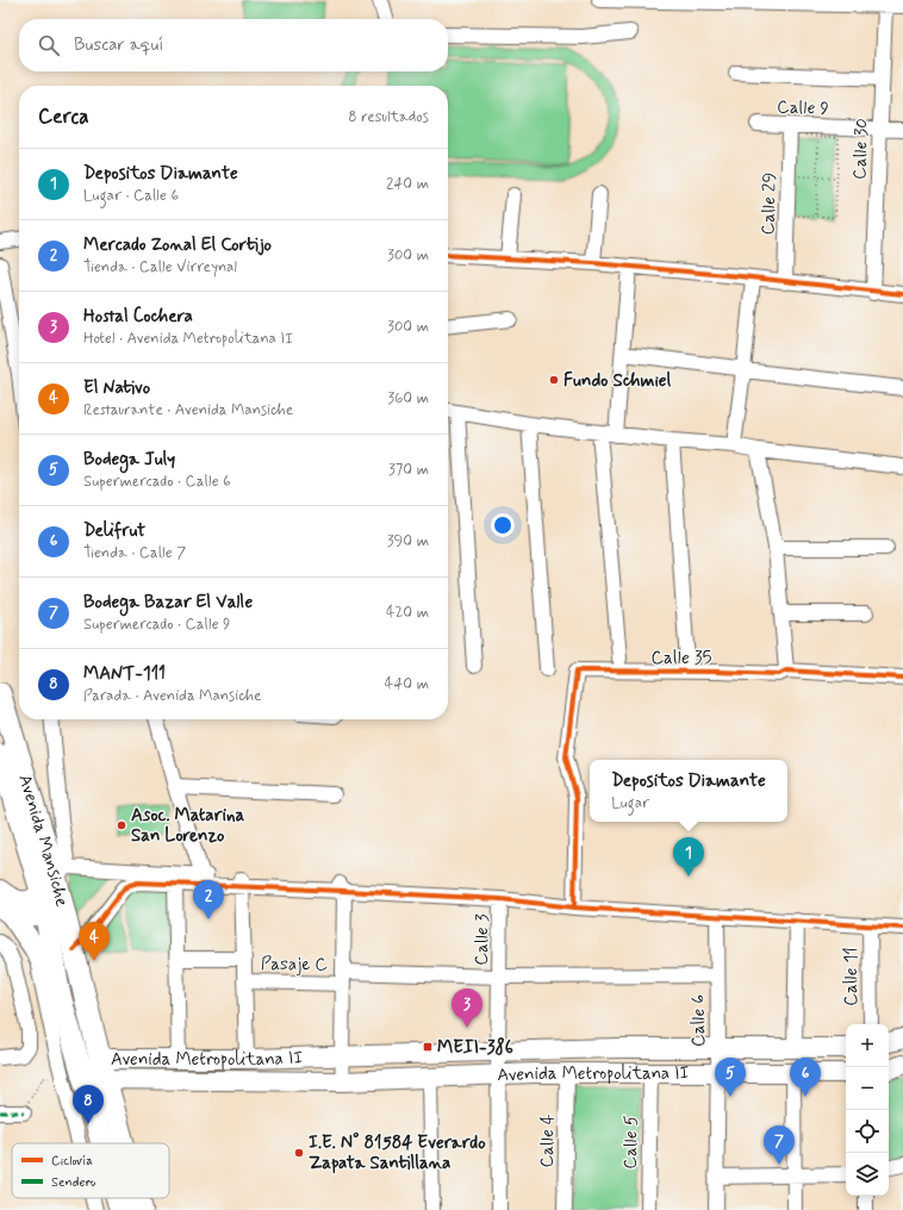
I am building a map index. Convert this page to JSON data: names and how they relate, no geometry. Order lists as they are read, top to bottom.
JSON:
{
  "streets": {
    "highway": ["Avenida Mansiche"],
    "main road": ["Avenida Metropolitana II"],
    "street": [
      "Calle 9",
      "Calle 30",
      "Calle 29",
      "Calle 35",
      "Calle 3",
      "Pasaje C",
      "Calle 11",
      "Calle 6",
      "Calle 4",
      "Calle 5"
    ]
  },
  "crossings": [
    ["Calle 9", "Calle 30"],
    ["Calle 9", "Calle 29"],
    ["Avenida Mansiche", "Avenida Metropolitana II"],
    ["Calle 3", "Pasaje C"],
    ["Calle 3", "Avenida Metropolitana II"],
    ["Pasaje C", "Calle 6"],
    ["Calle 6", "Avenida Metropolitana II"],
    ["Avenida Metropolitana II", "Calle 4"],
    ["Avenida Metropolitana II", "Calle 5"]
  ],
  "places": {
    "other": ["Fundo Schmiel", "Asoc. Matarina San Lorenzo", "I.E. N° 81584 Everardo Zapata Santillana"],
    "transit": ["MEII-386"]
  },
  "legend": ["Ciclovía", "Sendero"],
  "page": {
    "search": "Buscar aquí",
    "heading": ["Cerca", "8 resultados"],
    "list": [
      {
        "mark": "1",
        "name": "Depositos Diamante",
        "note": "Lugar · Calle 6",
        "value": "240 m"
      },
      {
        "mark": "2",
        "name": "Mercado Zonal El Cortijo",
        "note": "Tienda · Calle Virreynal",
        "value": "300 m"
      },
      {
        "mark": "3",
        "name": "Hostal Cochera",
        "note": "Hotel · Avenida Metropolitana II",
        "value": "300 m"
      },
      {
        "mark": "4",
        "name": "El Nativo",
        "note": "Restaurante · Avenida Mansiche",
        "value": "360 m"
      },
      {
        "mark": "5",
        "name": "Bodega July",
        "note": "Supermercado · Calle 6",
        "value": "370 m"
      },
      {
        "mark": "6",
        "name": "Delifrut",
        "note": "Tienda · Calle 7",
        "value": "390 m"
      },
      {
        "mark": "7",
        "name": "Bodega Bazar El Valle",
        "note": "Supermercado · Calle 9",
        "value": "420 m"
      },
      {
        "mark": "8",
        "name": "MANT-111",
        "note": "Parada · Avenida Mansiche",
        "value": "440 m"
      }
    ],
    "popup": ["Depositos Diamante", "Lugar"],
    "pins": [
      "1",
      "2",
      "4",
      "3",
      "5",
      "6",
      "8",
      "7"
    ],
    "map_buttons": ["+", "−"]
  }
}
